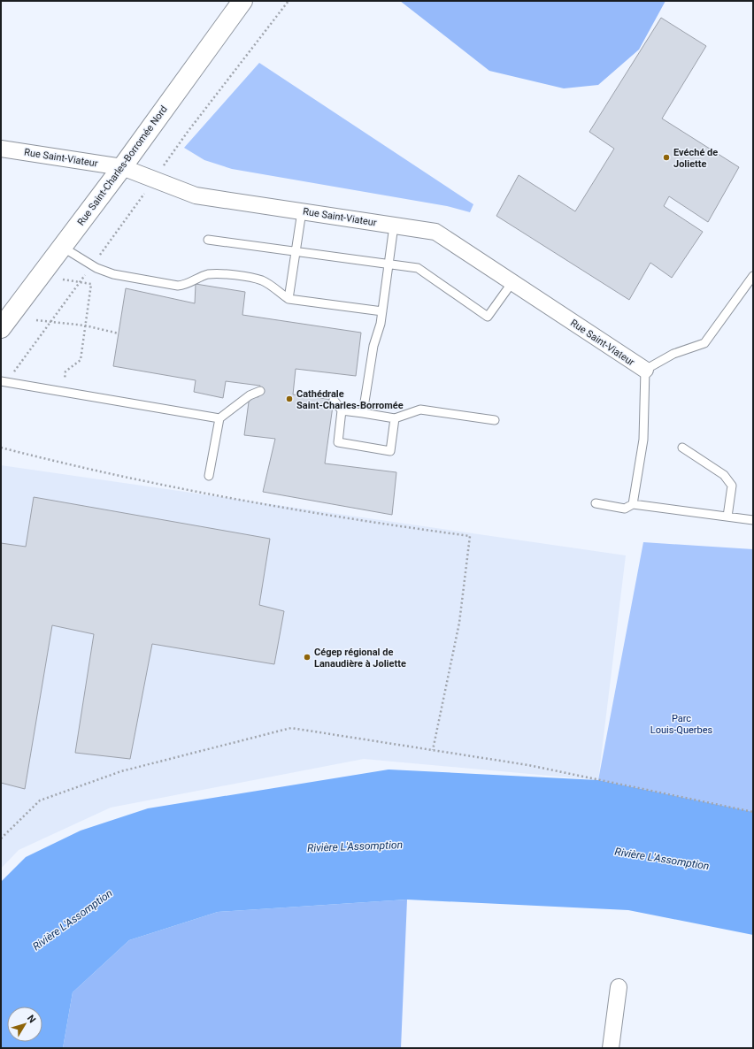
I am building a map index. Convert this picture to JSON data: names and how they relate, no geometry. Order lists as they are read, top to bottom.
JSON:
{
  "streets": {
    "main road": ["Rue Saint-Charles-Borromée Nord"],
    "street": ["Rue Saint-Viateur"]
  },
  "crossings": [
    ["Rue Saint-Viateur", "Rue Saint-Charles-Borromée Nord"]
  ],
  "water": ["Rivière L'Assomption"],
  "parks": ["Parc Louis-Querbes"],
  "places": ["Evéché de Joliette", "Cathédrale Saint-Charles-Borromée", "Cégep régional de Lanaudière à Joliette"],
  "north": "top right"
}
